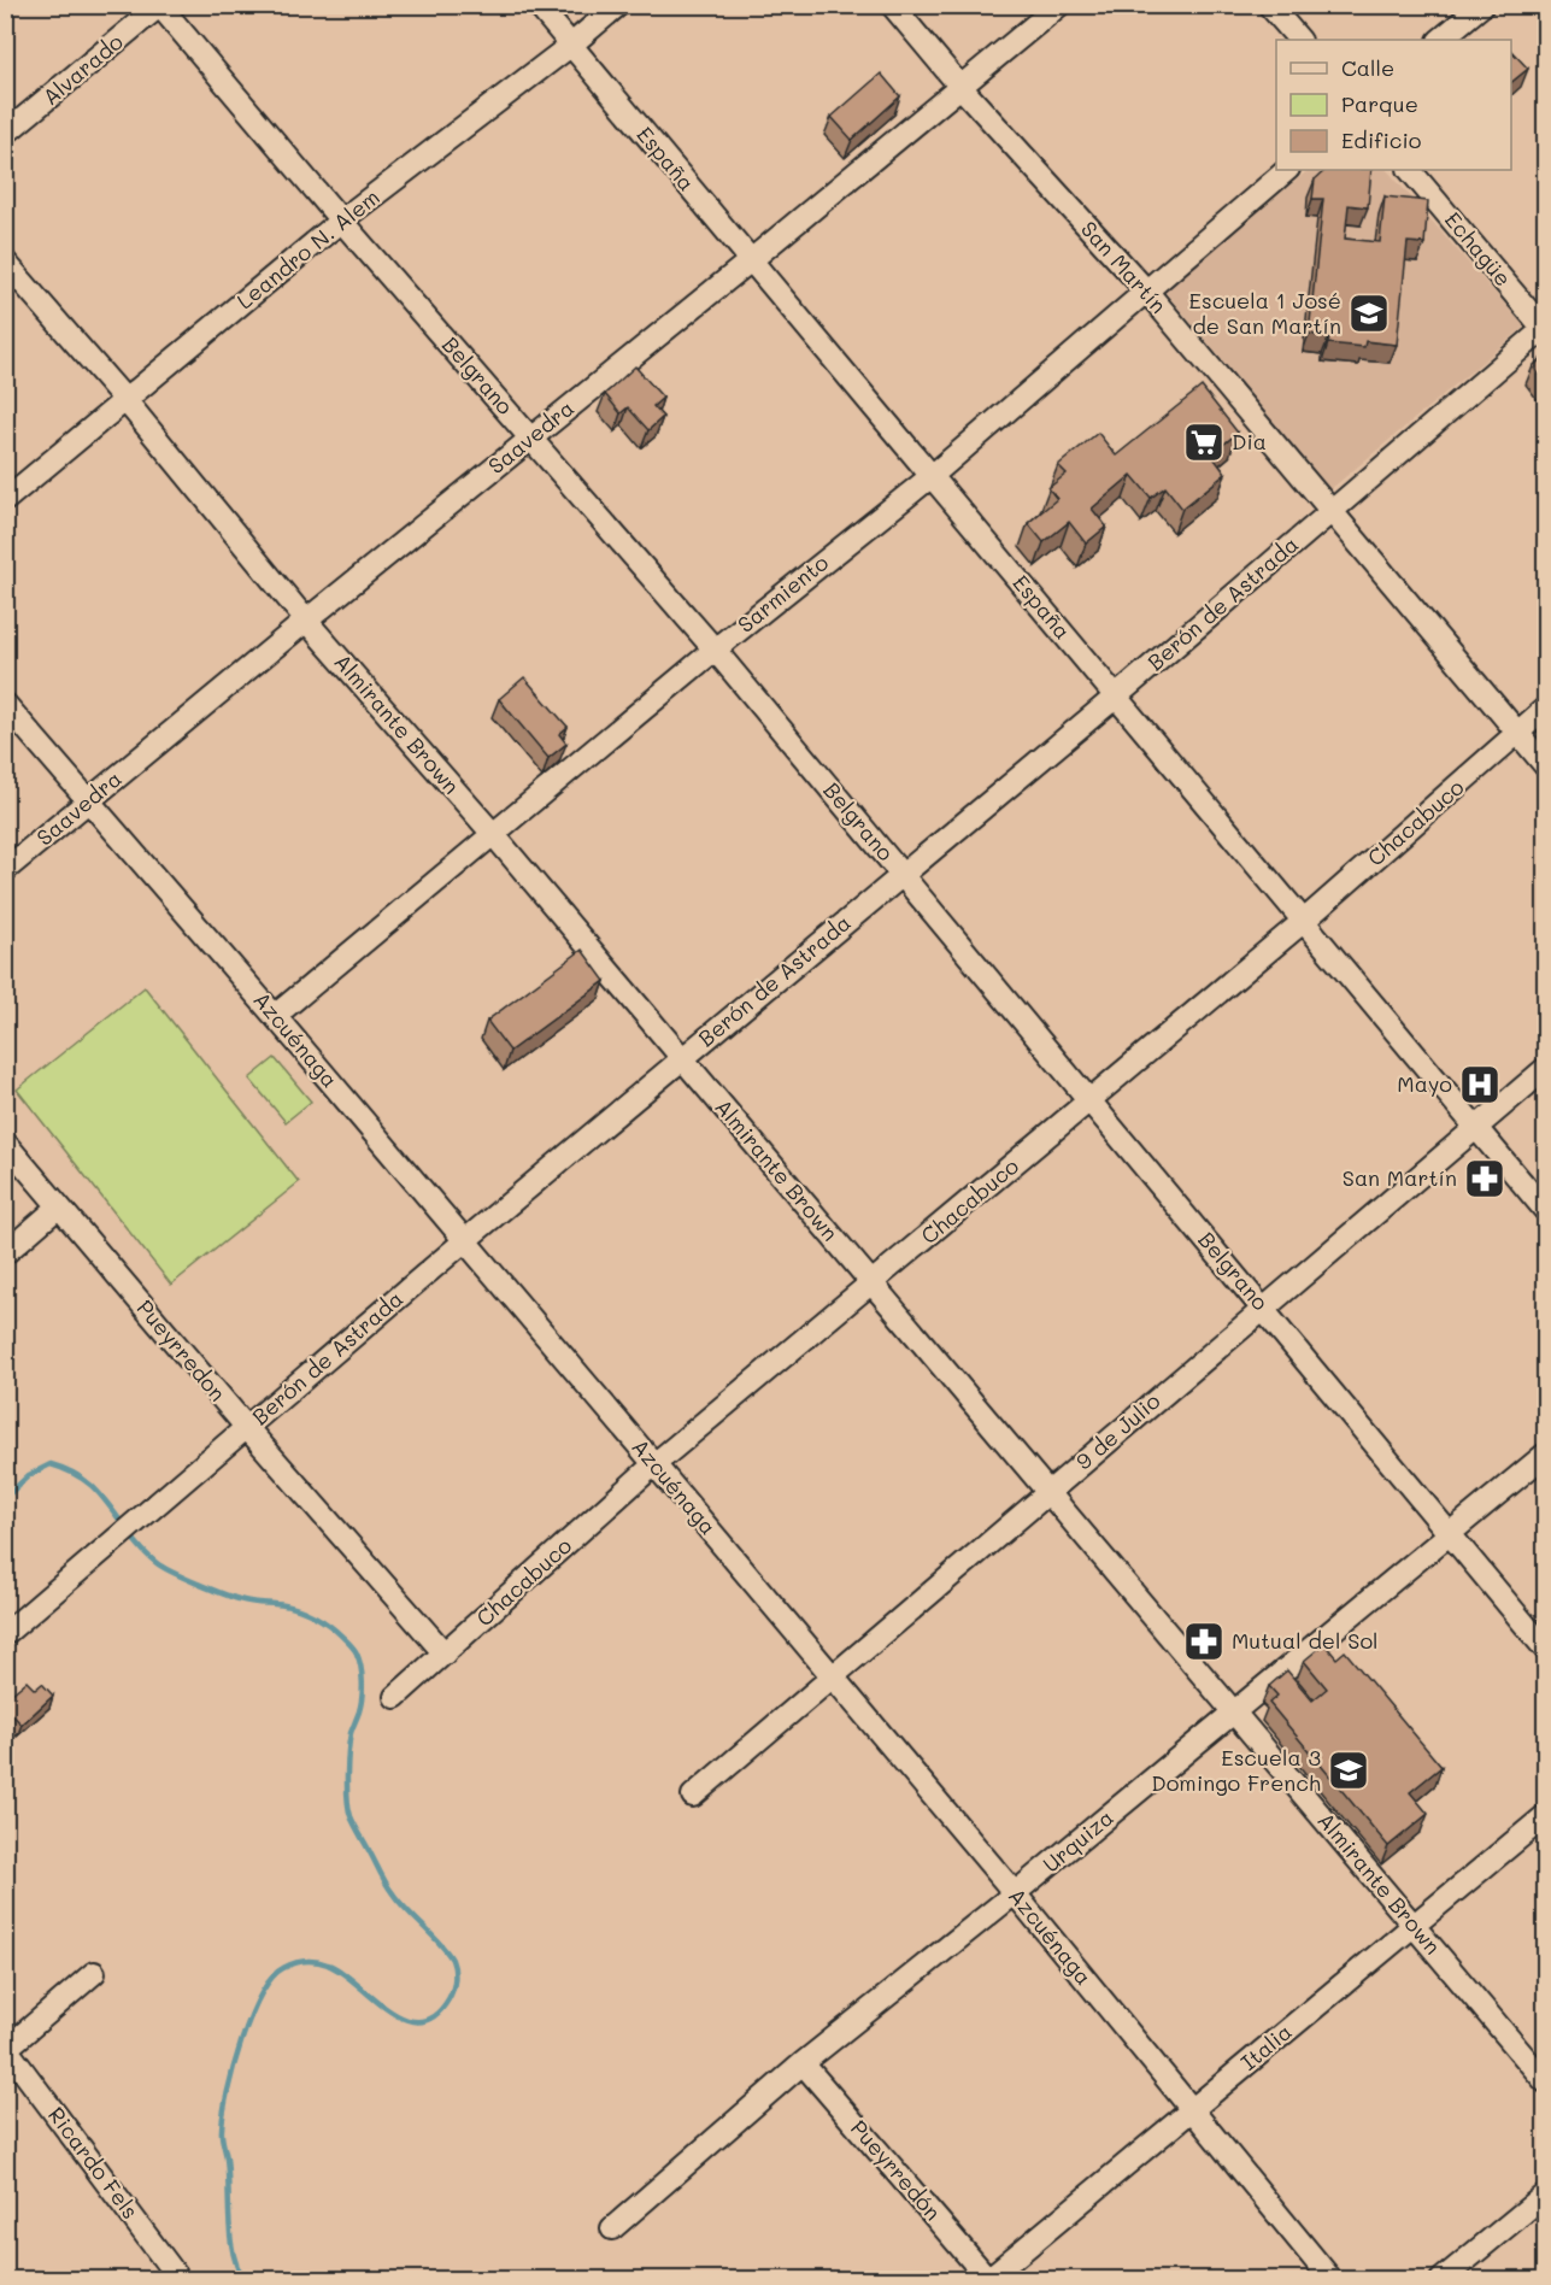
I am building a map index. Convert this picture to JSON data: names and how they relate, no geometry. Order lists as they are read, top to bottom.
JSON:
{
  "streets": {
    "street": [
      "Alvarado",
      "España",
      "Leandro N. Alem",
      "Echagüe",
      "San Martín",
      "Belgrano",
      "Saavedra",
      "Sarmiento",
      "Berón de Astrada",
      "Almirante Brown",
      "Chacabuco",
      "Azcuénaga",
      "Pueyrredon",
      "9 de Julio",
      "Urquiza",
      "Italia",
      "Ricardo Fels",
      "Pueyrredón"
    ]
  },
  "crossings": [
    ["Alvarado", "Belgrano"],
    ["España", "Leandro N. Alem"],
    ["España", "Saavedra"],
    ["España", "Sarmiento"],
    ["España", "Berón de Astrada"],
    ["España", "Chacabuco"],
    ["España", "9 de Julio"],
    ["Leandro N. Alem", "Belgrano"],
    ["Leandro N. Alem", "Almirante Brown"],
    ["Echagüe", "Berón de Astrada"],
    ["San Martín", "Saavedra"],
    ["San Martín", "Sarmiento"],
    ["San Martín", "Berón de Astrada"],
    ["San Martín", "Chacabuco"],
    ["Belgrano", "Saavedra"],
    ["Belgrano", "Sarmiento"],
    ["Belgrano", "Berón de Astrada"],
    ["Belgrano", "Chacabuco"],
    ["Belgrano", "9 de Julio"],
    ["Belgrano", "Urquiza"],
    ["Saavedra", "Almirante Brown"],
    ["Saavedra", "Azcuénaga"],
    ["Sarmiento", "Almirante Brown"],
    ["Sarmiento", "Azcuénaga"],
    ["Berón de Astrada", "Almirante Brown"],
    ["Berón de Astrada", "Azcuénaga"],
    ["Berón de Astrada", "Pueyrredon"],
    ["Almirante Brown", "Chacabuco"],
    ["Almirante Brown", "9 de Julio"],
    ["Almirante Brown", "Urquiza"],
    ["Almirante Brown", "Italia"],
    ["Chacabuco", "Azcuénaga"],
    ["Chacabuco", "Pueyrredon"],
    ["Azcuénaga", "9 de Julio"],
    ["Azcuénaga", "Urquiza"],
    ["Azcuénaga", "Italia"],
    ["Urquiza", "Pueyrredón"],
    ["Italia", "Pueyrredón"]
  ],
  "places": {
    "school or university": ["Escuela 1 José de San Martín", "Escuela 3 Domingo French"],
    "supermarket": ["Dia"],
    "hospital": ["Mayo"],
    "pharmacy": ["San Martín", "Mutual del Sol"]
  },
  "legend": ["Calle", "Parque", "Edificio"]
}
